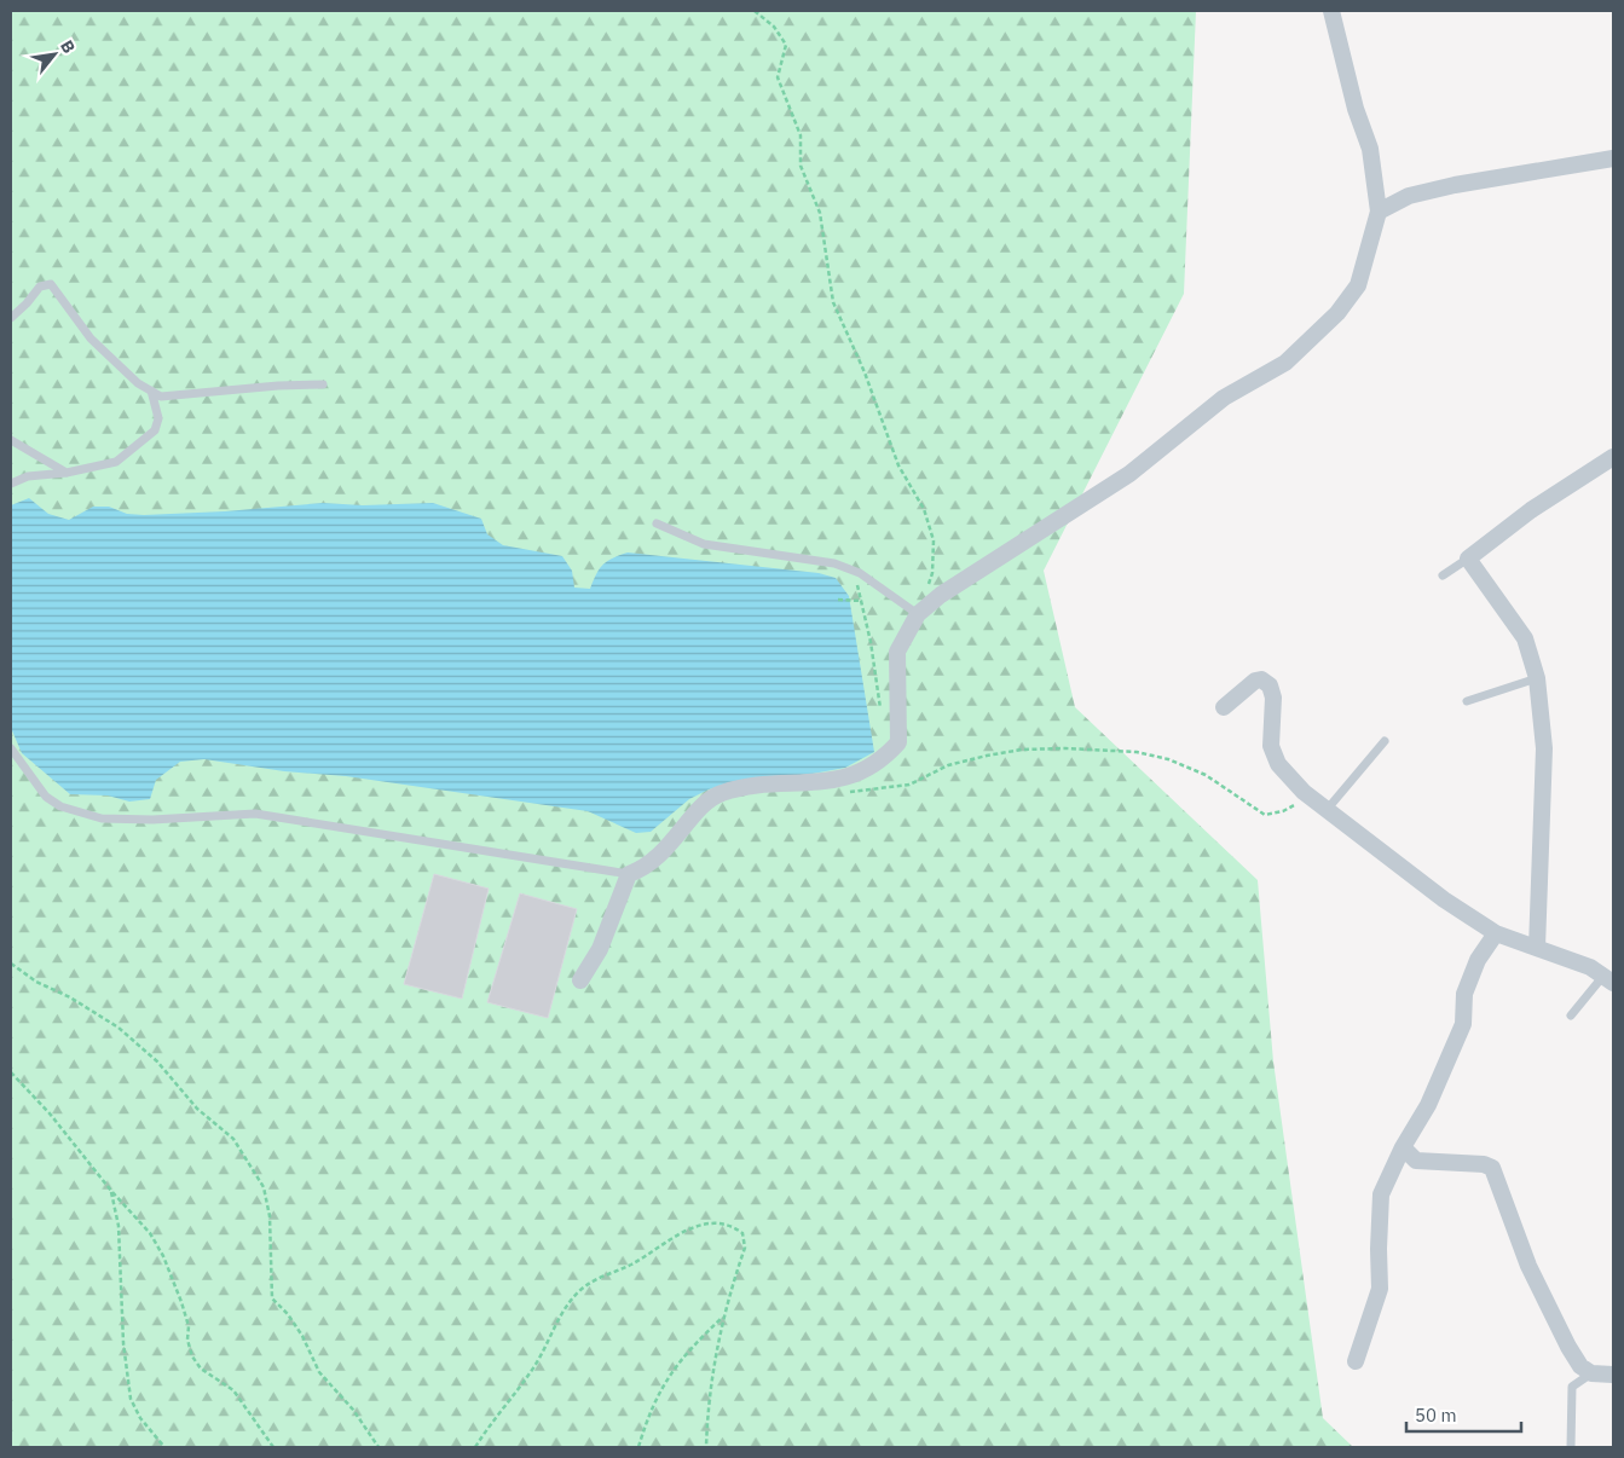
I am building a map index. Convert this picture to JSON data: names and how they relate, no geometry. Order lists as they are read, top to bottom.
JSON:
{
  "scale_bar": "50 m",
  "north": "top right"
}
